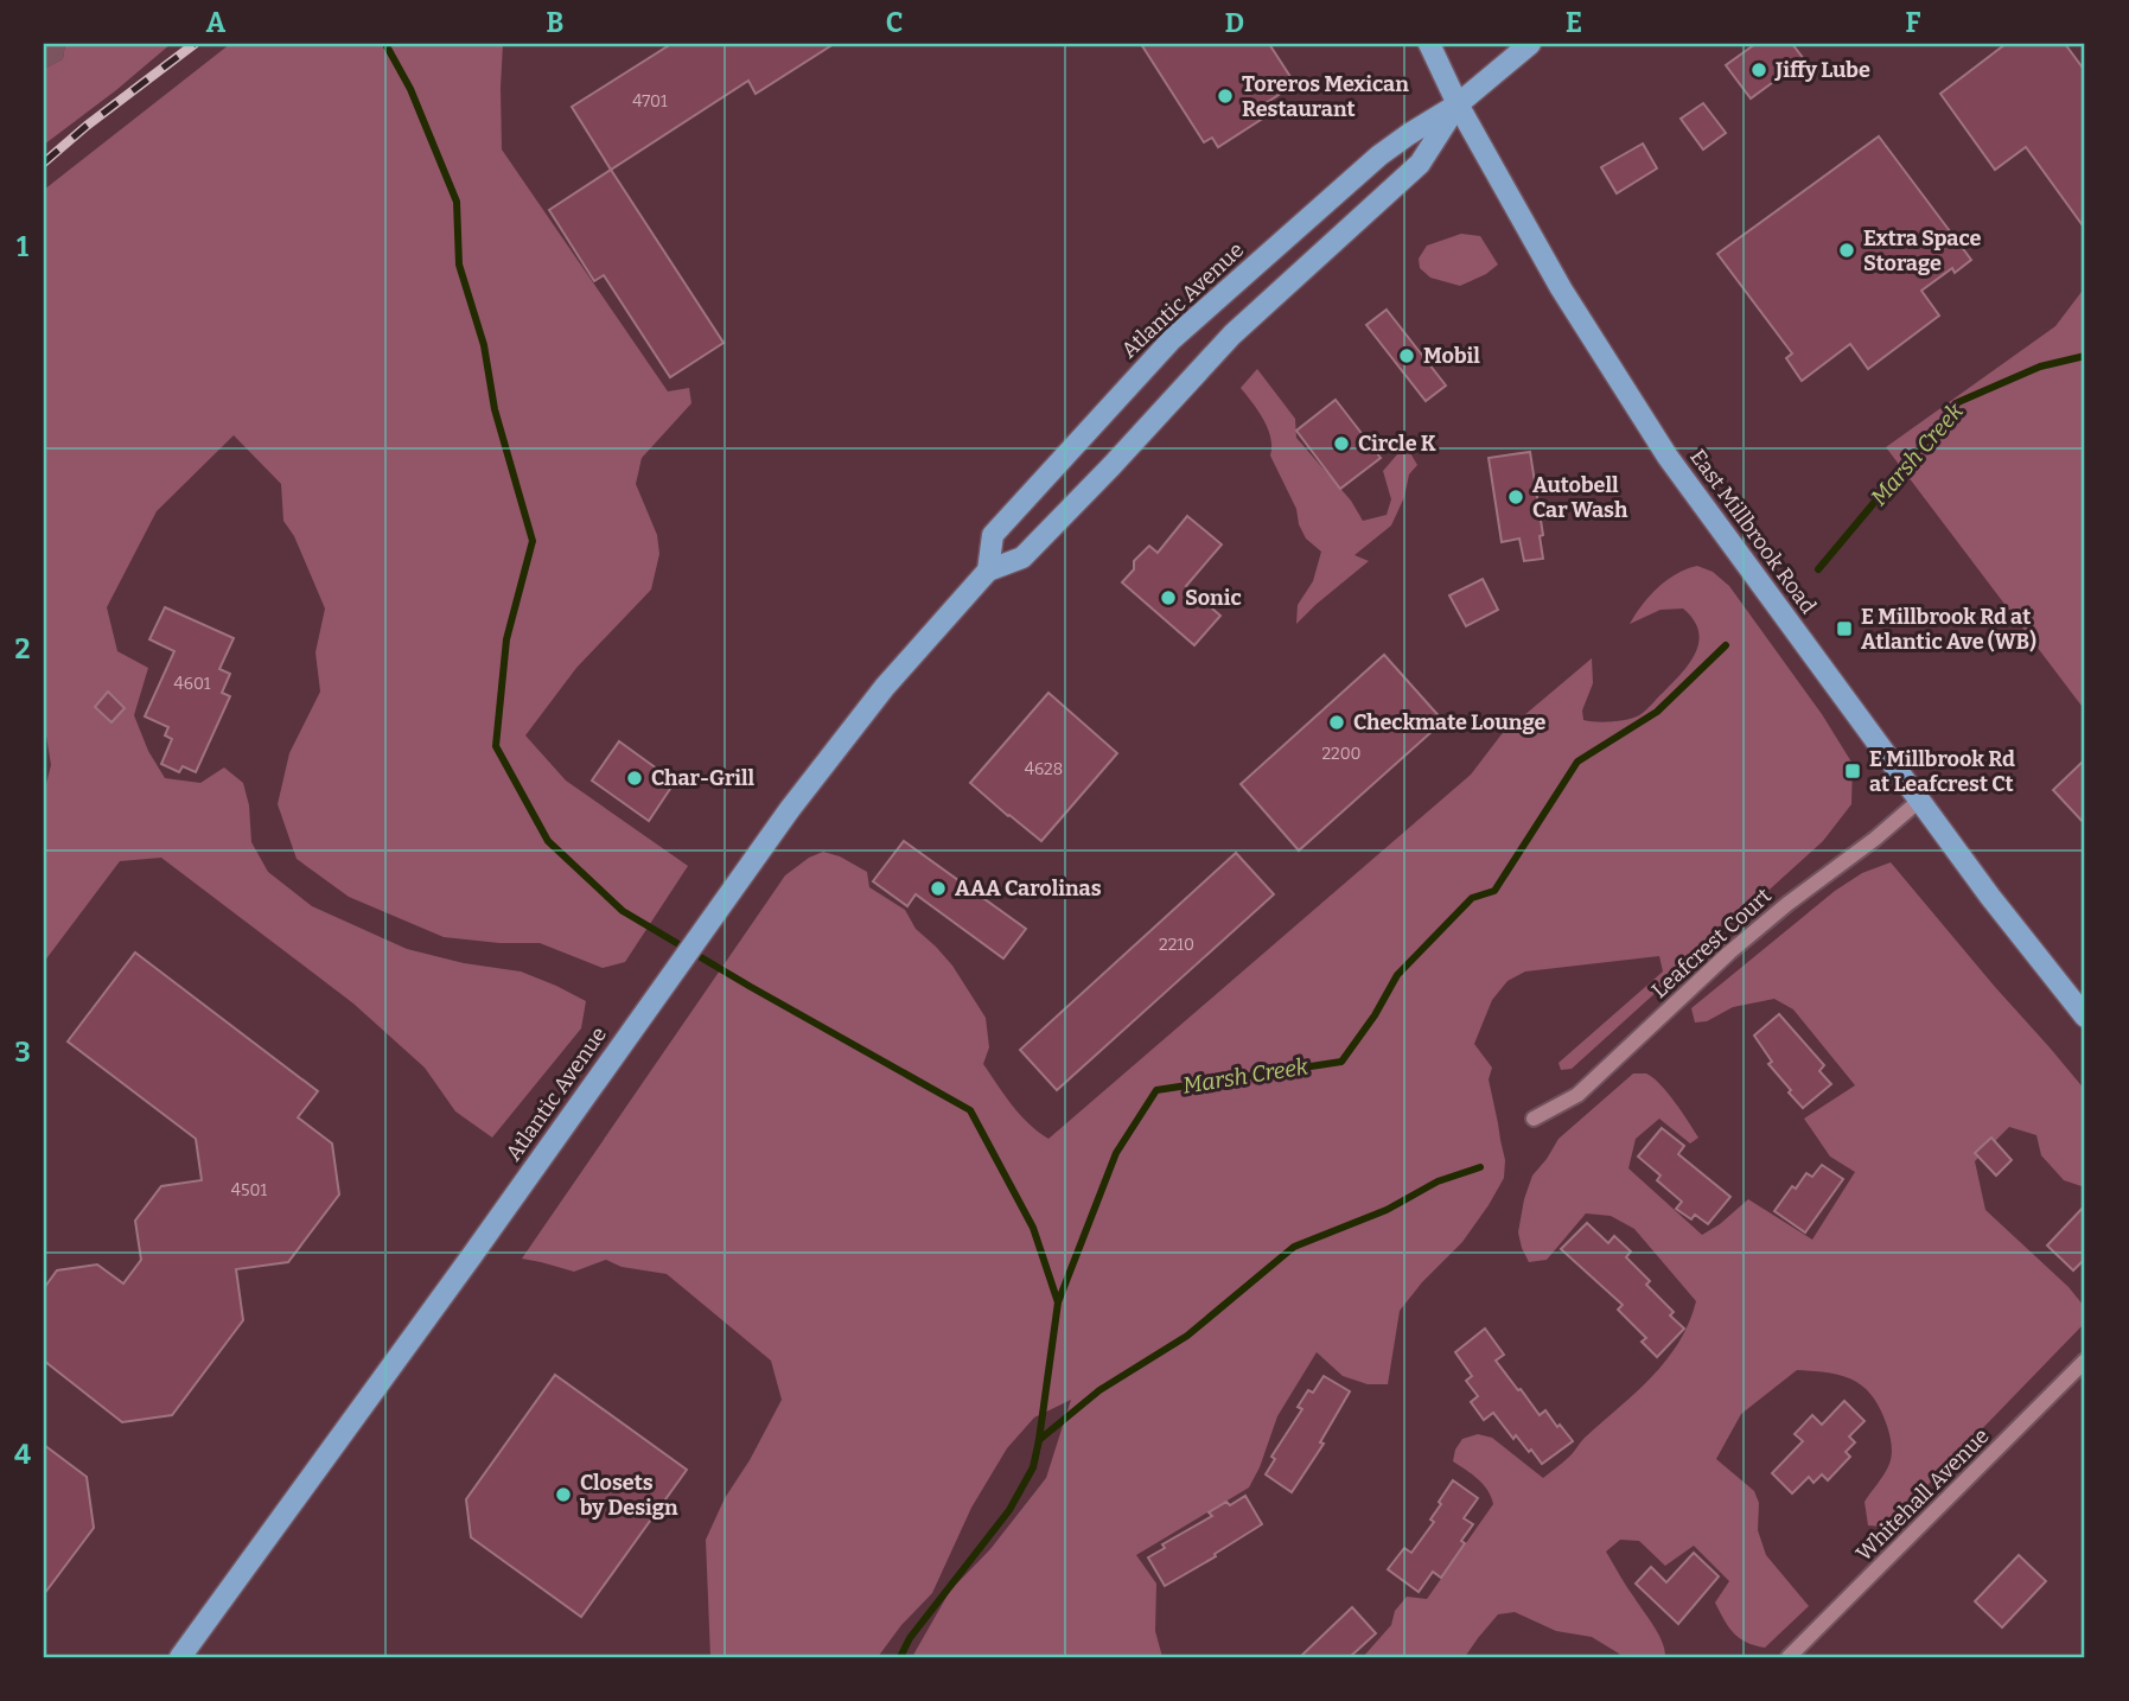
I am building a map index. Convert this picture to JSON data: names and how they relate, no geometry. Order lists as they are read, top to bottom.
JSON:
{
  "streets": {
    "main road": ["Atlantic Avenue", "East Millbrook Road"],
    "street": ["Leafcrest Court", "Whitehall Avenue"]
  },
  "crossings": [
    ["Atlantic Avenue", "East Millbrook Road"],
    ["East Millbrook Road", "Leafcrest Court"]
  ],
  "water": ["Marsh Creek"],
  "places": {
    "other": [
      "Jiffy Lube",
      "Toreros Mexican Restaurant",
      "Extra Space Storage",
      "Mobil",
      "Circle K",
      "Autobell Car Wash",
      "Sonic",
      "Checkmate Lounge",
      "Char-Grill",
      "AAA Carolinas",
      "Closets by Design"
    ],
    "transit": ["E Millbrook Rd at Atlantic Ave (WB)", "E Millbrook Rd at Leafcrest Ct"]
  },
  "house_numbers": [
    "4701",
    "4601",
    "2200",
    "4628",
    "2210",
    "4501"
  ],
  "grid": {
    "columns": [
      "A",
      "B",
      "C",
      "D",
      "E",
      "F"
    ],
    "rows": [
      "1",
      "2",
      "3",
      "4"
    ]
  }
}
